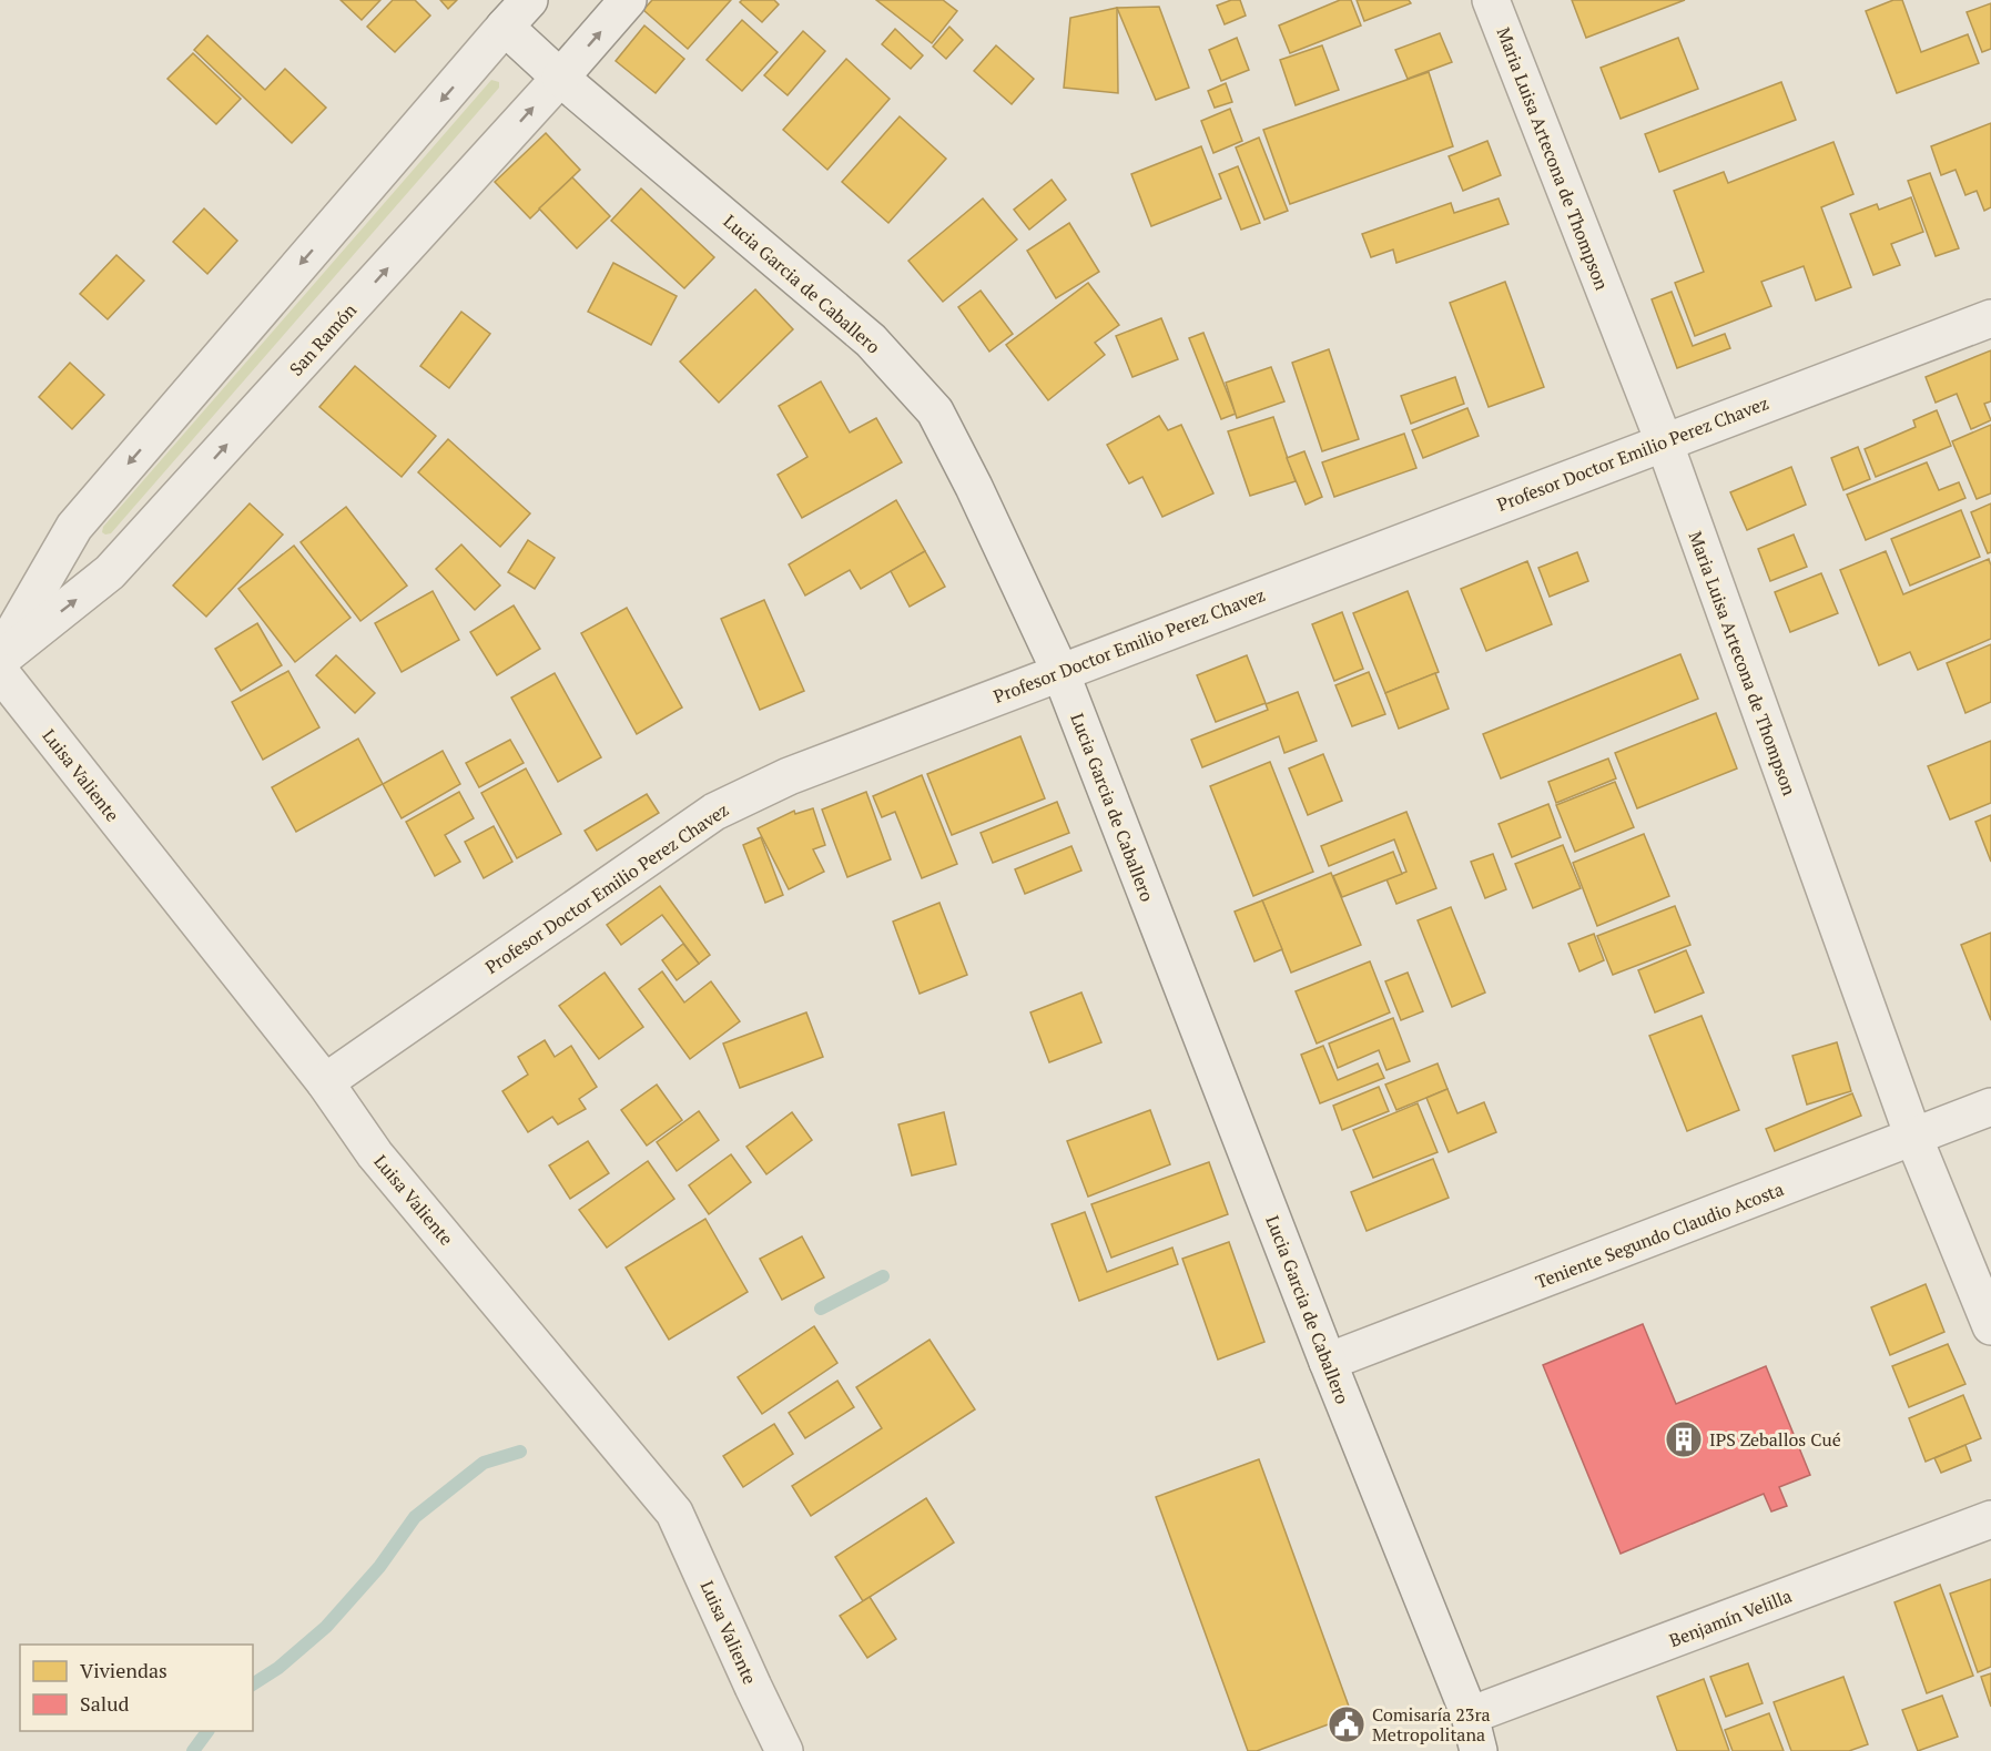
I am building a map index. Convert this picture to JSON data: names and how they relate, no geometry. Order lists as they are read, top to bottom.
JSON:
{
  "streets": {
    "street": [
      "Maria Luisa Artecona de Thompson",
      "Lucia Garcia de Caballero",
      "San Ramón",
      "Profesor Doctor Emilio Perez Chavez",
      "Luisa Valiente",
      "Teniente Segundo Claudio Acosta",
      "Benjamín Velilla"
    ]
  },
  "crossings": [
    ["Maria Luisa Artecona de Thompson", "Profesor Doctor Emilio Perez Chavez"],
    ["Maria Luisa Artecona de Thompson", "Teniente Segundo Claudio Acosta"],
    ["Lucia Garcia de Caballero", "San Ramón"],
    ["Lucia Garcia de Caballero", "Profesor Doctor Emilio Perez Chavez"],
    ["Lucia Garcia de Caballero", "Teniente Segundo Claudio Acosta"],
    ["Lucia Garcia de Caballero", "Benjamín Velilla"],
    ["Profesor Doctor Emilio Perez Chavez", "Luisa Valiente"]
  ],
  "places": {
    "building": ["IPS Zeballos Cué"],
    "public building": ["Comisaría 23ra Metropolitana"]
  },
  "legend": ["Viviendas", "Salud"]
}
